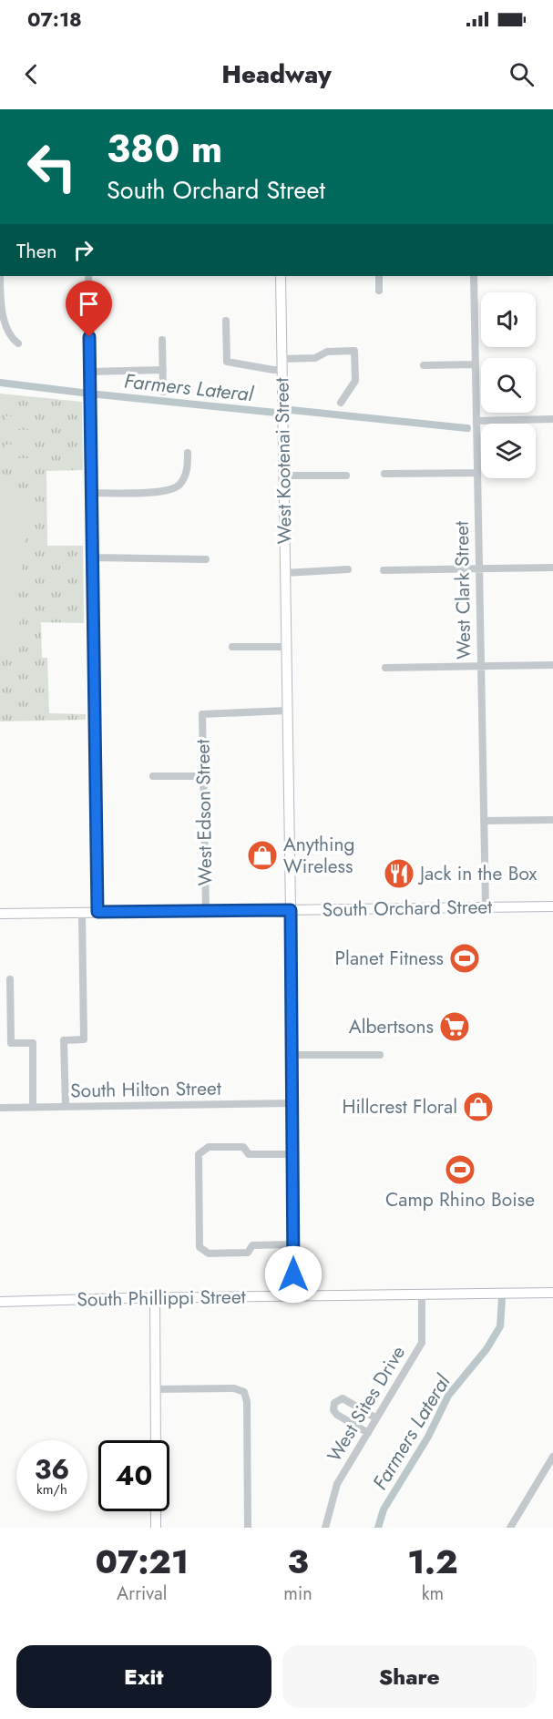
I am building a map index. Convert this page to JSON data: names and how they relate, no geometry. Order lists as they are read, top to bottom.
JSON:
{
  "streets": {
    "street": [
      "West Kootenai Street",
      "West Clark Street",
      "West Edson Street",
      "South Orchard Street",
      "South Hilton Street",
      "South Phillippi Street",
      "West Sites Drive"
    ]
  },
  "crossings": [
    ["West Kootenai Street", "West Edson Street"],
    ["West Kootenai Street", "South Orchard Street"],
    ["West Kootenai Street", "South Hilton Street"],
    ["West Kootenai Street", "South Phillippi Street"],
    ["West Clark Street", "South Orchard Street"],
    ["West Edson Street", "South Orchard Street"],
    ["South Phillippi Street", "West Sites Drive"]
  ],
  "water": ["Farmers Lateral"],
  "places": {
    "shop": ["Anything Wireless", "Hillcrest Floral"],
    "restaurant": ["Jack in the Box"],
    "sports": ["Planet Fitness", "Camp Rhino Boise"],
    "supermarket": ["Albertsons"]
  },
  "page": {
    "status": "07:18",
    "header": "Headway",
    "turn": ["380 m", "South Orchard Street"],
    "then": "Then",
    "speed": "36 km/h",
    "limit": "40",
    "eta": [
      "07:21",
      "Arrival",
      "3",
      "min",
      "1.2",
      "km"
    ],
    "buttons": ["Exit", "Share"]
  }
}
